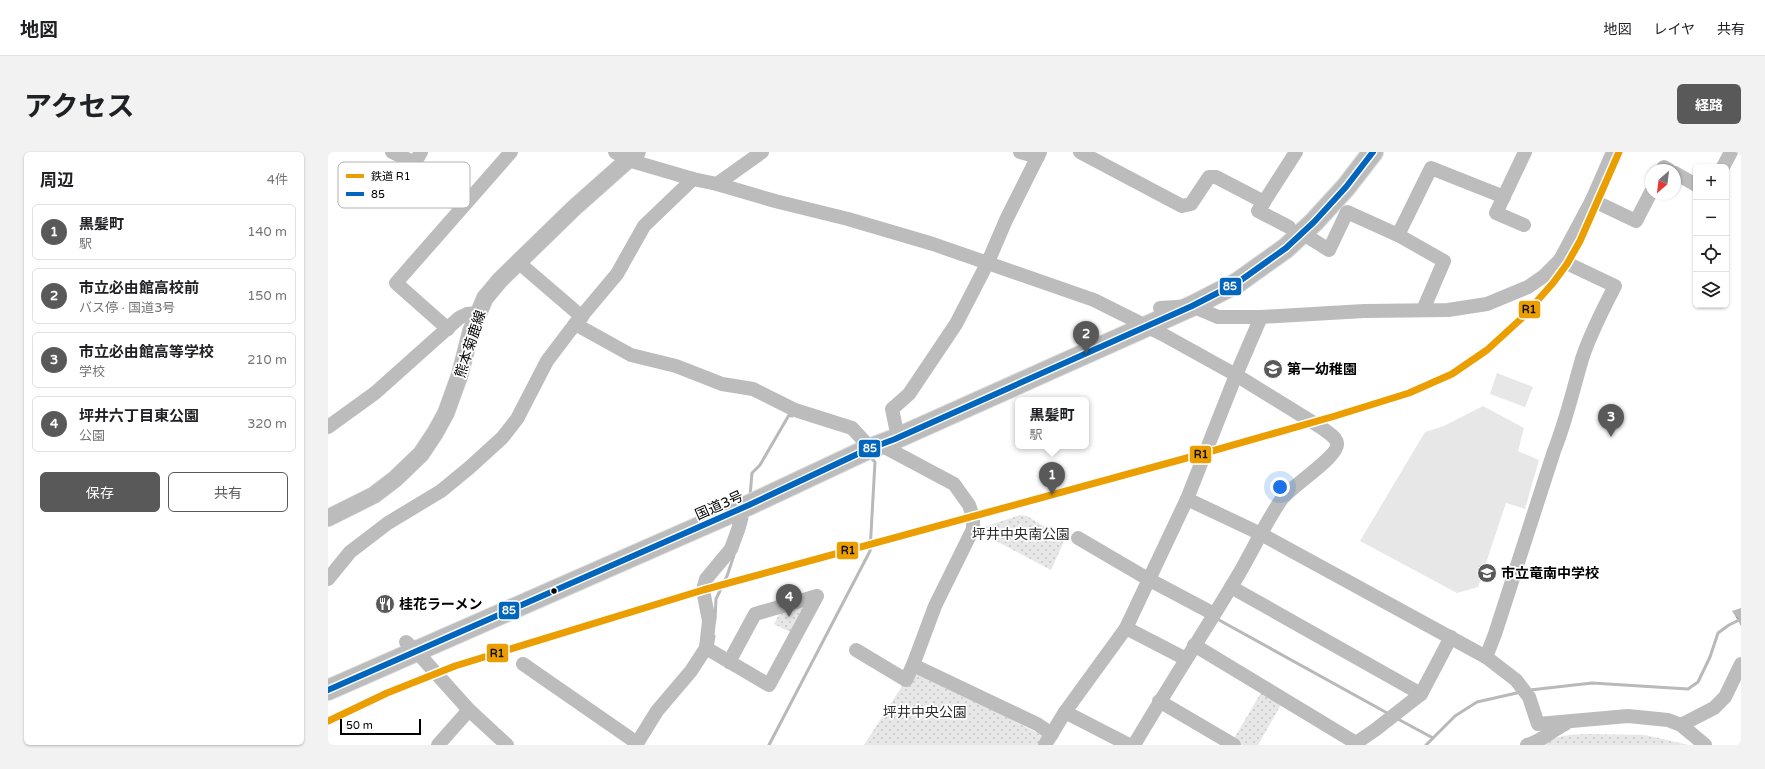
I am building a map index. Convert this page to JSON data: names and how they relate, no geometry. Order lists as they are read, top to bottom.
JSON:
{
  "streets": {
    "highway": ["国道3号"],
    "main road": ["熊本菊鹿線"]
  },
  "parks": ["坪井中央南公園", "坪井中央公園"],
  "places": {
    "school or university": ["第一幼稚園", "市立竜南中学校"],
    "restaurant": ["桂花ラーメン"]
  },
  "lines": ["rail line R1", "transit line 85"],
  "legend": ["鉄道 R1", "85"],
  "scale_bar": "50 m",
  "north": "bottom left",
  "page": {
    "header": "地図",
    "nav": ["地図", "レイヤ", "共有"],
    "title": "アクセス",
    "buttons": [
      "経路",
      ["保存", "共有"]
    ],
    "heading": ["周辺", "4件"],
    "map_buttons": ["+", "−"],
    "list": [
      {
        "mark": "1",
        "name": "黒髪町",
        "note": "駅",
        "value": "140 m"
      },
      {
        "mark": "2",
        "name": "市立必由館高校前",
        "note": "バス停 · 国道3号",
        "value": "150 m"
      },
      {
        "mark": "3",
        "name": "市立必由館高等学校",
        "note": "学校",
        "value": "210 m"
      },
      {
        "mark": "4",
        "name": "坪井六丁目東公園",
        "note": "公園",
        "value": "320 m"
      }
    ],
    "pins": [
      "2",
      "3",
      "1",
      "4"
    ],
    "popup": ["黒髪町", "駅"],
    "scale": "50 m"
  }
}
